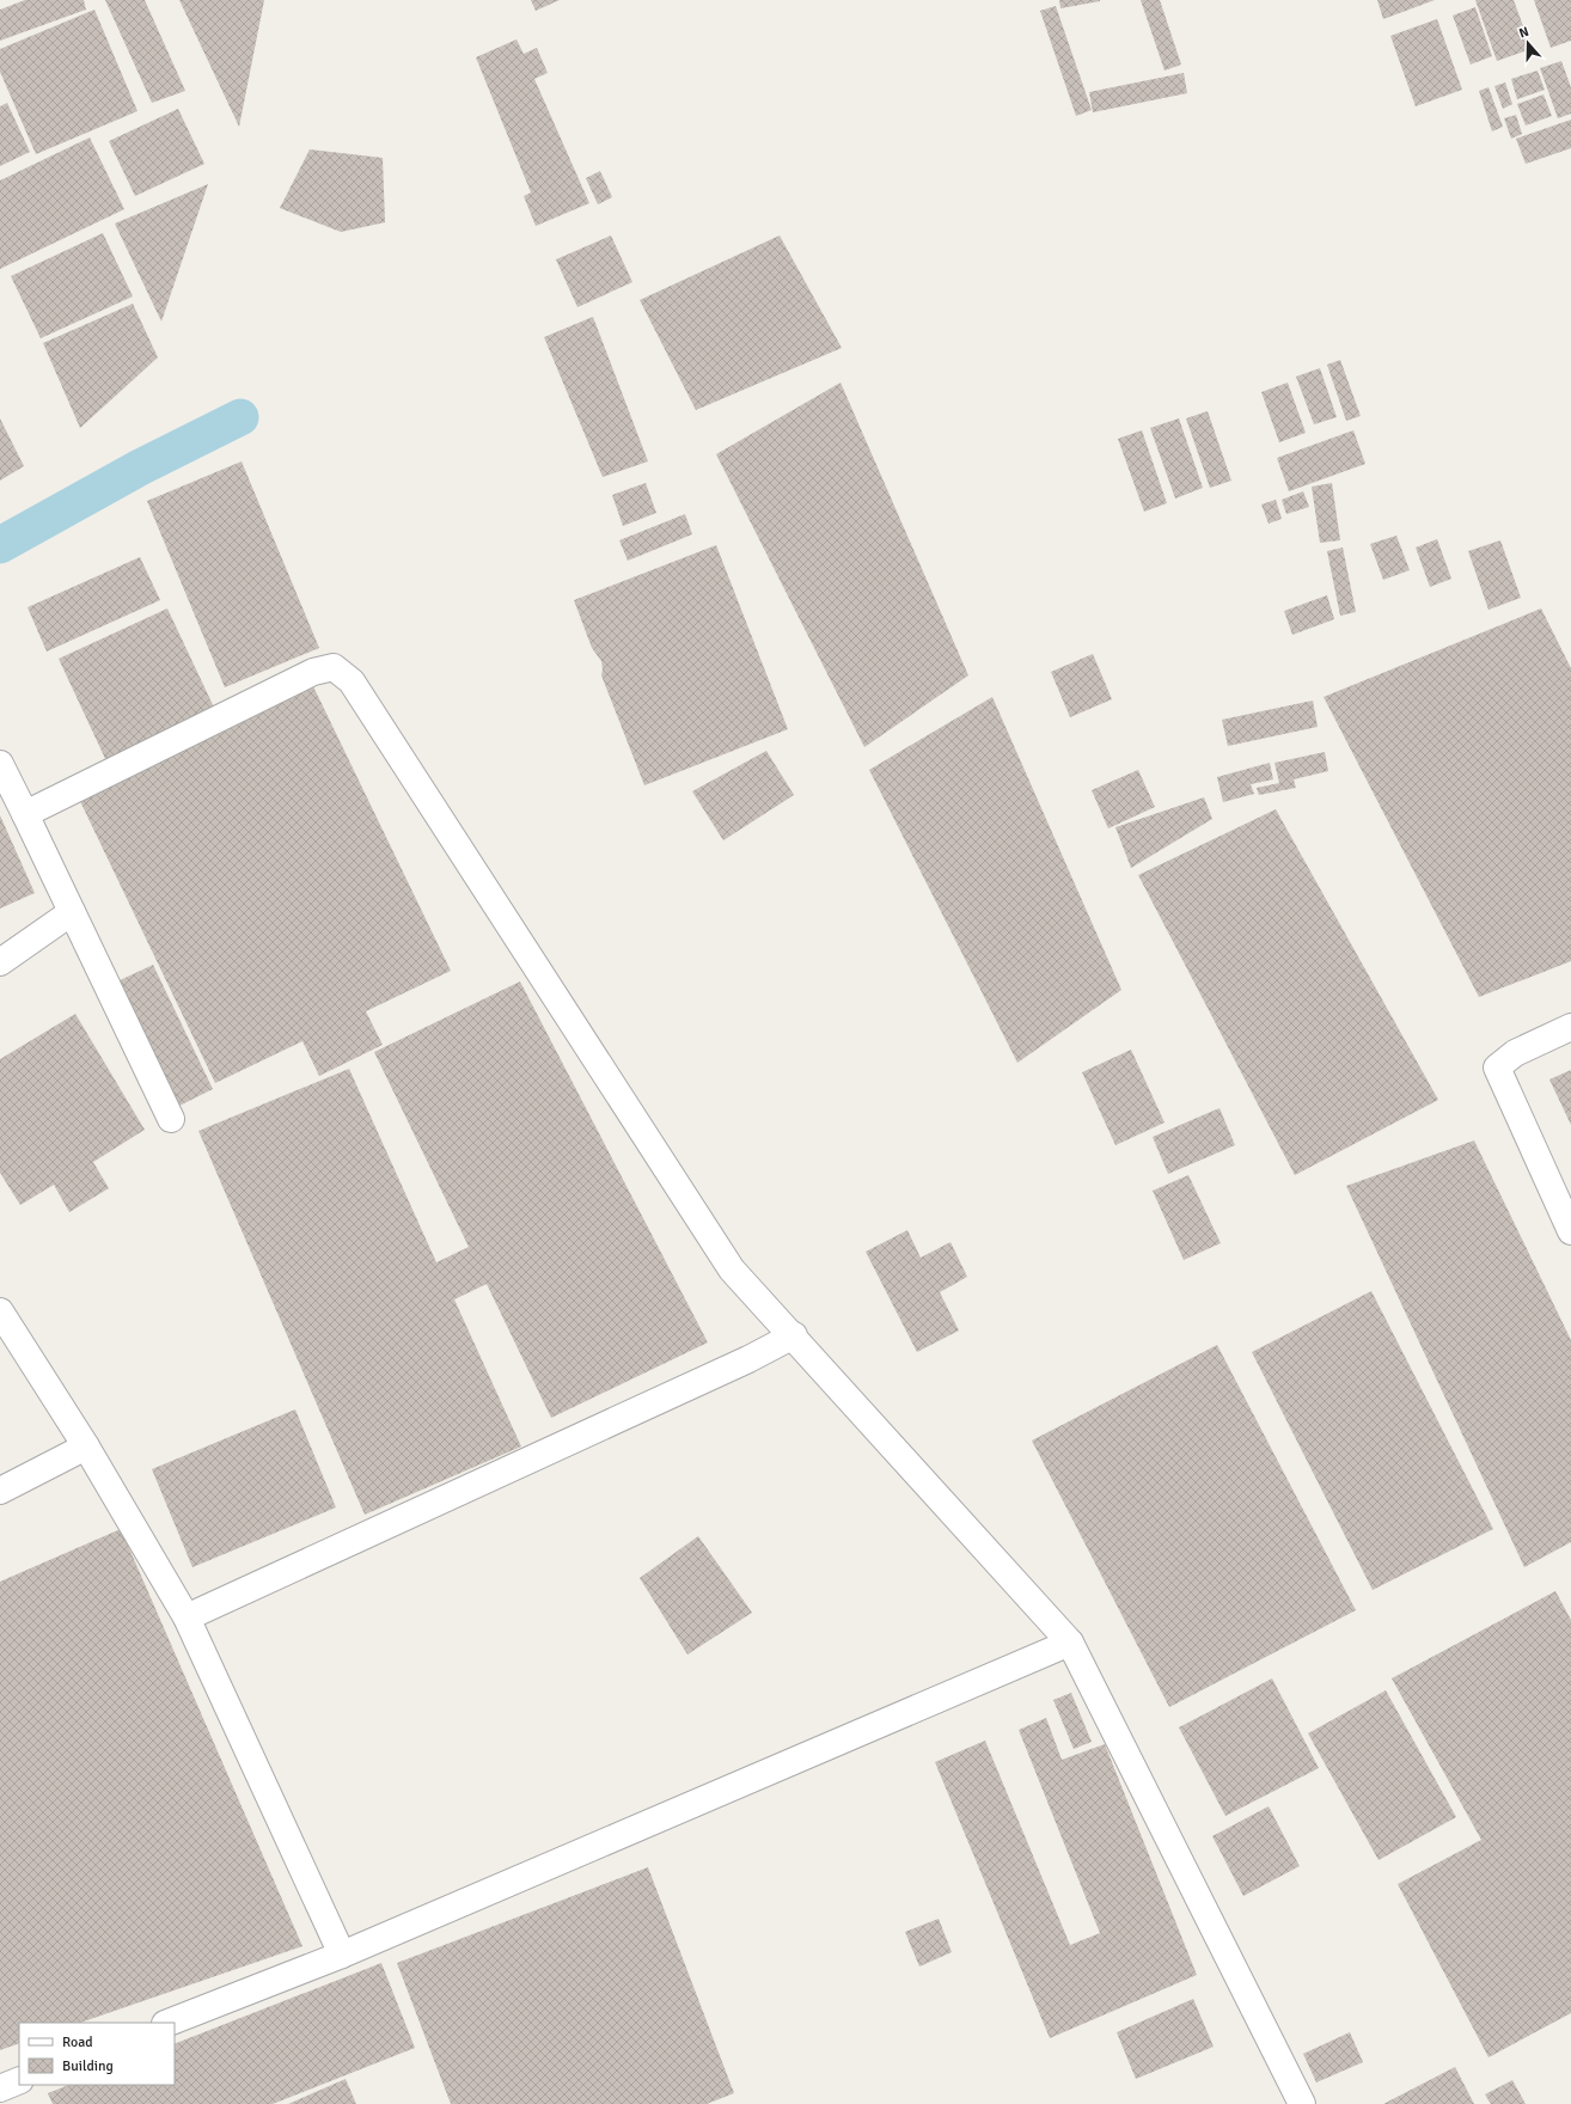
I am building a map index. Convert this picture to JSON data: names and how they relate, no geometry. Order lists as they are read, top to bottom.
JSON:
{
  "legend": ["Road", "Building"],
  "north": "top"
}
